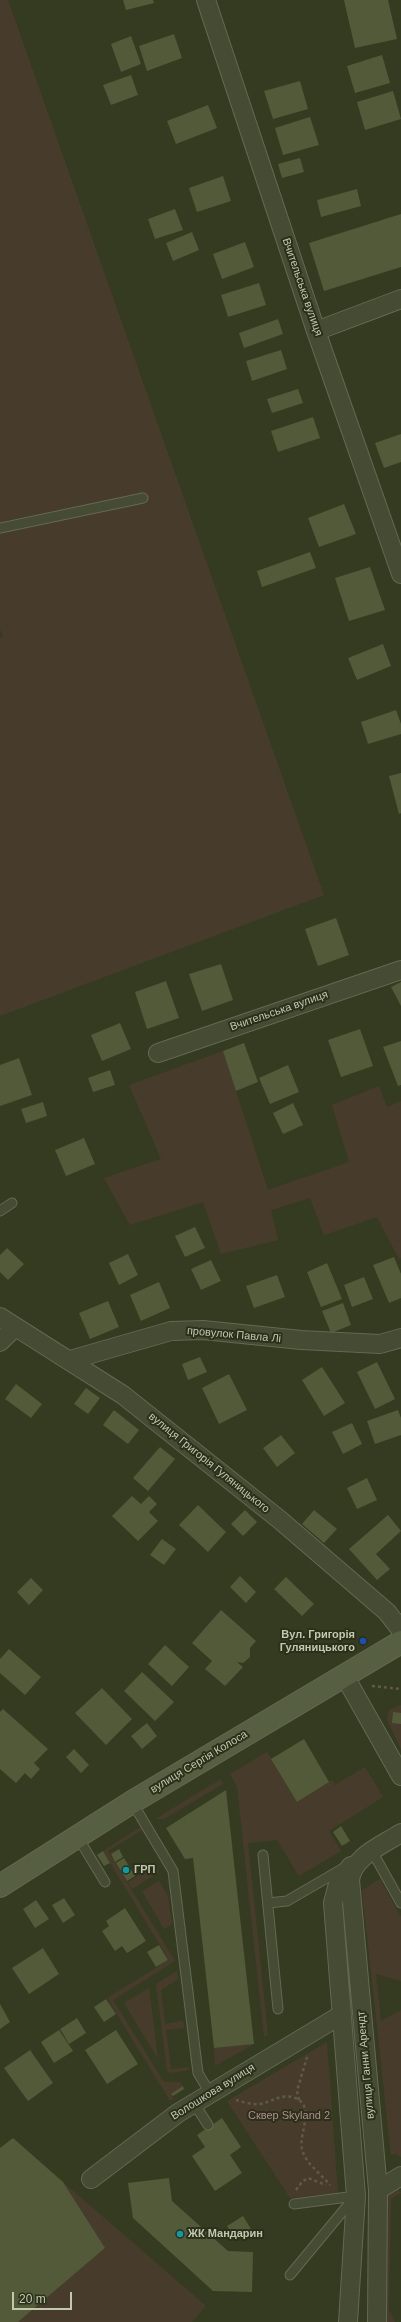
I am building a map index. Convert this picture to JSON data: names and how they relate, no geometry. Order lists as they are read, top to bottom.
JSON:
{
  "streets": {
    "street": [
      "Вчительська вулиця",
      "провулок Павла Лі",
      "вулиця Григорія Гуляницького",
      "вулиця Сергія Колоса",
      "вулиця Ганни Арендт",
      "Волошкова вулиця"
    ]
  },
  "crossings": [
    ["провулок Павла Лі", "вулиця Григорія Гуляницького"]
  ],
  "parks": ["Сквер Skyland 2"],
  "places": ["Вул. Григорія Гуляницького", "ГРП", "ЖК Мандарин"],
  "scale_bar": "20 m"
}
